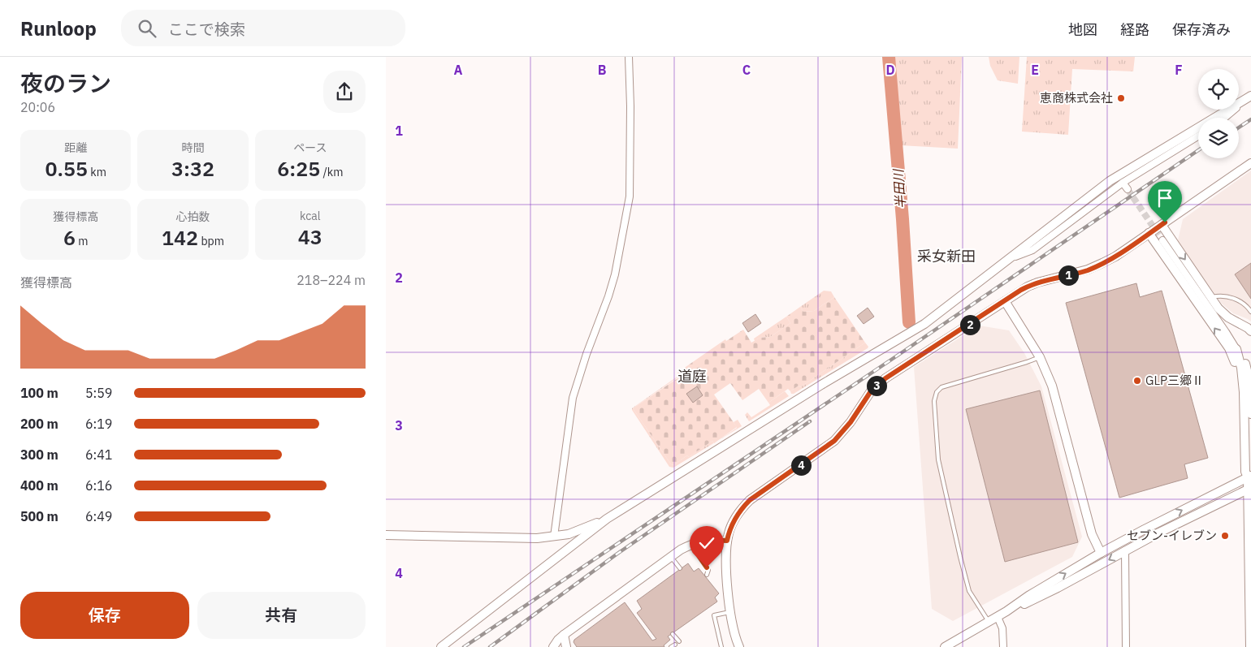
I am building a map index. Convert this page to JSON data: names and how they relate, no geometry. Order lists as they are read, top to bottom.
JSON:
{
  "districts": ["采女新田", "道庭"],
  "water": ["半田川"],
  "places": ["恵商株式会社", "GLP三郷Ⅱ", "セブン-イレブン"],
  "page": {
    "header": "Runloop",
    "search": "ここで検索",
    "nav": ["地図", "経路", "保存済み"],
    "heading": ["夜のラン", "20:06"],
    "stats": [
      ["距離", "0.55 km"],
      ["時間", "3:32"],
      ["ペース", "6:25 /km"],
      ["獲得標高", "6 m"],
      ["心拍数", "142 bpm"],
      ["kcal", "43"]
    ],
    "chart": ["獲得標高", "218–224 m"],
    "pins": [
      "1",
      "2",
      "3",
      "4"
    ],
    "list": [
      {
        "name": "100 m",
        "note": "5:59"
      },
      {
        "name": "200 m",
        "note": "6:19"
      },
      {
        "name": "300 m",
        "note": "6:41"
      },
      {
        "name": "400 m",
        "note": "6:16"
      },
      {
        "name": "500 m",
        "note": "6:49"
      }
    ],
    "buttons": ["保存", "共有"]
  },
  "grid": {
    "columns": [
      "A",
      "B",
      "C",
      "D",
      "E",
      "F"
    ],
    "rows": [
      "1",
      "2",
      "3",
      "4"
    ]
  }
}
